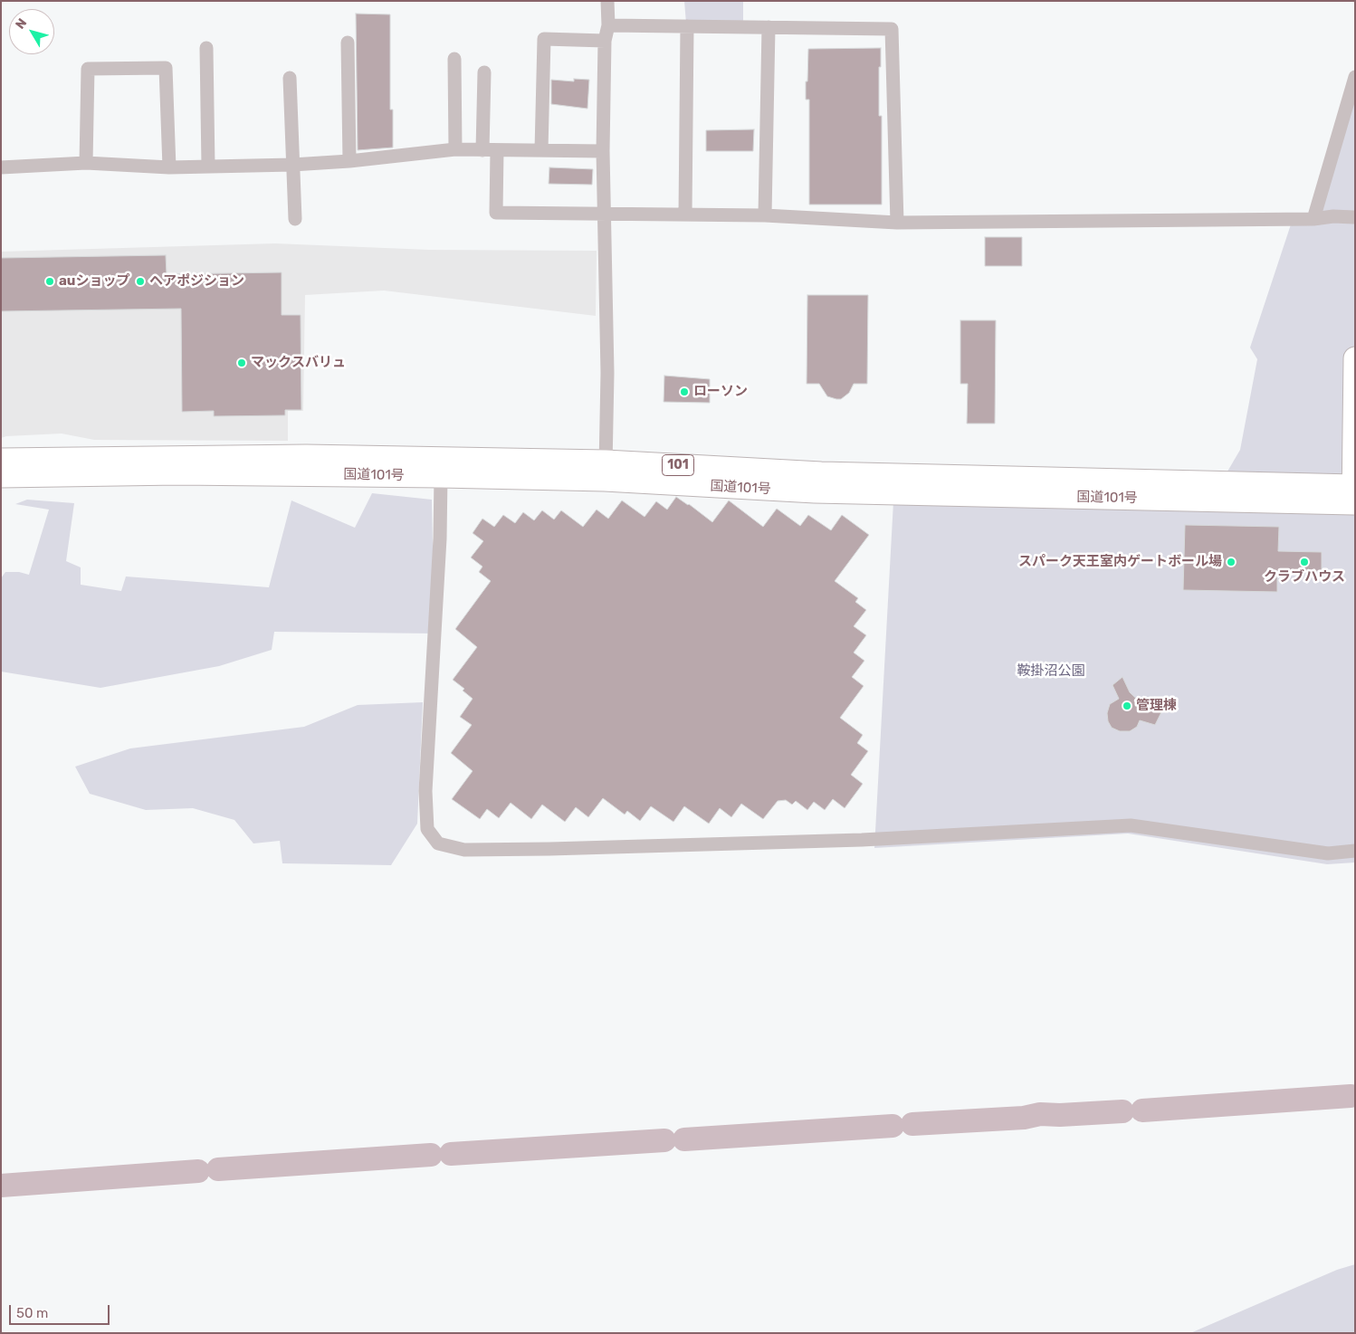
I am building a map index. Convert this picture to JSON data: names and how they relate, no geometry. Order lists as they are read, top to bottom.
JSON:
{
  "streets": {
    "highway": ["101", "国道101号"]
  },
  "parks": ["鞍掛沼公園"],
  "places": [
    "auショップ",
    "ヘアポジション",
    "マックスバリュ",
    "ローソン",
    "スパーク天王室内ゲートボール場",
    "クラブハウス",
    "管理棟"
  ],
  "scale_bar": "50 m",
  "north": "top left"
}
